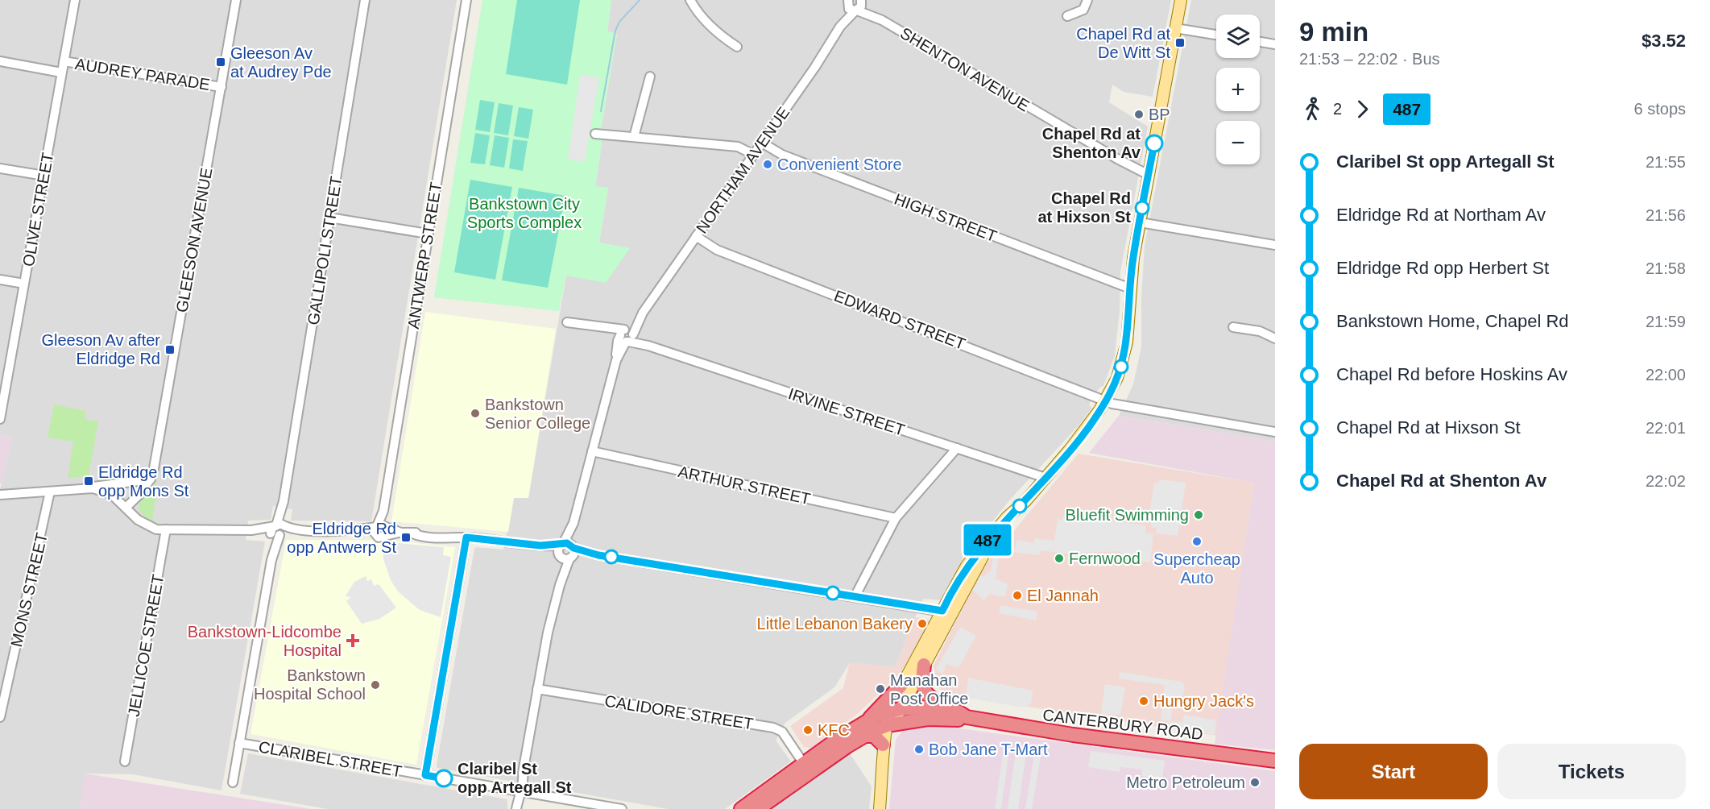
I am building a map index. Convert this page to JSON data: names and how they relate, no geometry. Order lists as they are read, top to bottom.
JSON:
{
  "streets": {
    "highway": ["CANTERBURY ROAD"],
    "street": [
      "SHENTON AVENUE",
      "AUDREY PARADE",
      "NORTHAM AVENUE",
      "OLIVE STREET",
      "HIGH STREET",
      "GLEESON AVENUE",
      "GALLIPOLI STREET",
      "ANTWERP STREET",
      "EDWARD STREET",
      "IRVINE STREET",
      "ARTHUR STREET",
      "MONS STREET",
      "JELLICOE STREET",
      "CALIDORE STREET",
      "CLARIBEL STREET"
    ]
  },
  "crossings": [
    ["SHENTON AVENUE", "NORTHAM AVENUE"],
    ["AUDREY PARADE", "OLIVE STREET"],
    ["AUDREY PARADE", "GLEESON AVENUE"],
    ["NORTHAM AVENUE", "HIGH STREET"],
    ["NORTHAM AVENUE", "EDWARD STREET"],
    ["NORTHAM AVENUE", "IRVINE STREET"],
    ["NORTHAM AVENUE", "ARTHUR STREET"],
    ["NORTHAM AVENUE", "CALIDORE STREET"],
    ["NORTHAM AVENUE", "CLARIBEL STREET"],
    ["GALLIPOLI STREET", "CLARIBEL STREET"],
    ["CALIDORE STREET", "CANTERBURY ROAD"]
  ],
  "parks": ["Bankstown City Sports Complex"],
  "places": {
    "transit": [
      "Chapel Rd at De Witt St",
      "Gleeson Av at Audrey Pde",
      "Gleeson Av after Eldridge Rd",
      "Eldridge Rd opp Mons St",
      "Eldridge Rd opp Antwerp St"
    ],
    "other": [
      "BP",
      "Chapel Rd at Shenton Av",
      "Convenient Store",
      "Chapel Rd at Hixson St",
      "Bankstown Senior College",
      "Bluefit Swimming",
      "Supercheap Auto",
      "Fernwood",
      "El Jannah",
      "Little Lebanon Bakery",
      "Bankstown Hospital School",
      "Manahan Post Office",
      "Hungry Jack's",
      "KFC",
      "Bob Jane T-Mart",
      "Claribel St opp Artegall St",
      "Metro Petroleum"
    ],
    "health": ["Bankstown-Lidcombe Hospital"]
  },
  "lines": ["bus line 487"],
  "page": {
    "on_map": "487",
    "heading": ["9 min", "21:53 – 22:02 · Bus", "$3.52"],
    "map_buttons": ["+", "−"],
    "legs": ["2", "487", "6 stops"],
    "list": [
      {
        "name": "Claribel St opp Artegall St",
        "value": "21:55"
      },
      {
        "name": "Eldridge Rd at Northam Av",
        "value": "21:56"
      },
      {
        "name": "Eldridge Rd opp Herbert St",
        "value": "21:58"
      },
      {
        "name": "Bankstown Home, Chapel Rd",
        "value": "21:59"
      },
      {
        "name": "Chapel Rd before Hoskins Av",
        "value": "22:00"
      },
      {
        "name": "Chapel Rd at Hixson St",
        "value": "22:01"
      },
      {
        "name": "Chapel Rd at Shenton Av",
        "value": "22:02"
      }
    ],
    "buttons": ["Start", "Tickets"]
  }
}
